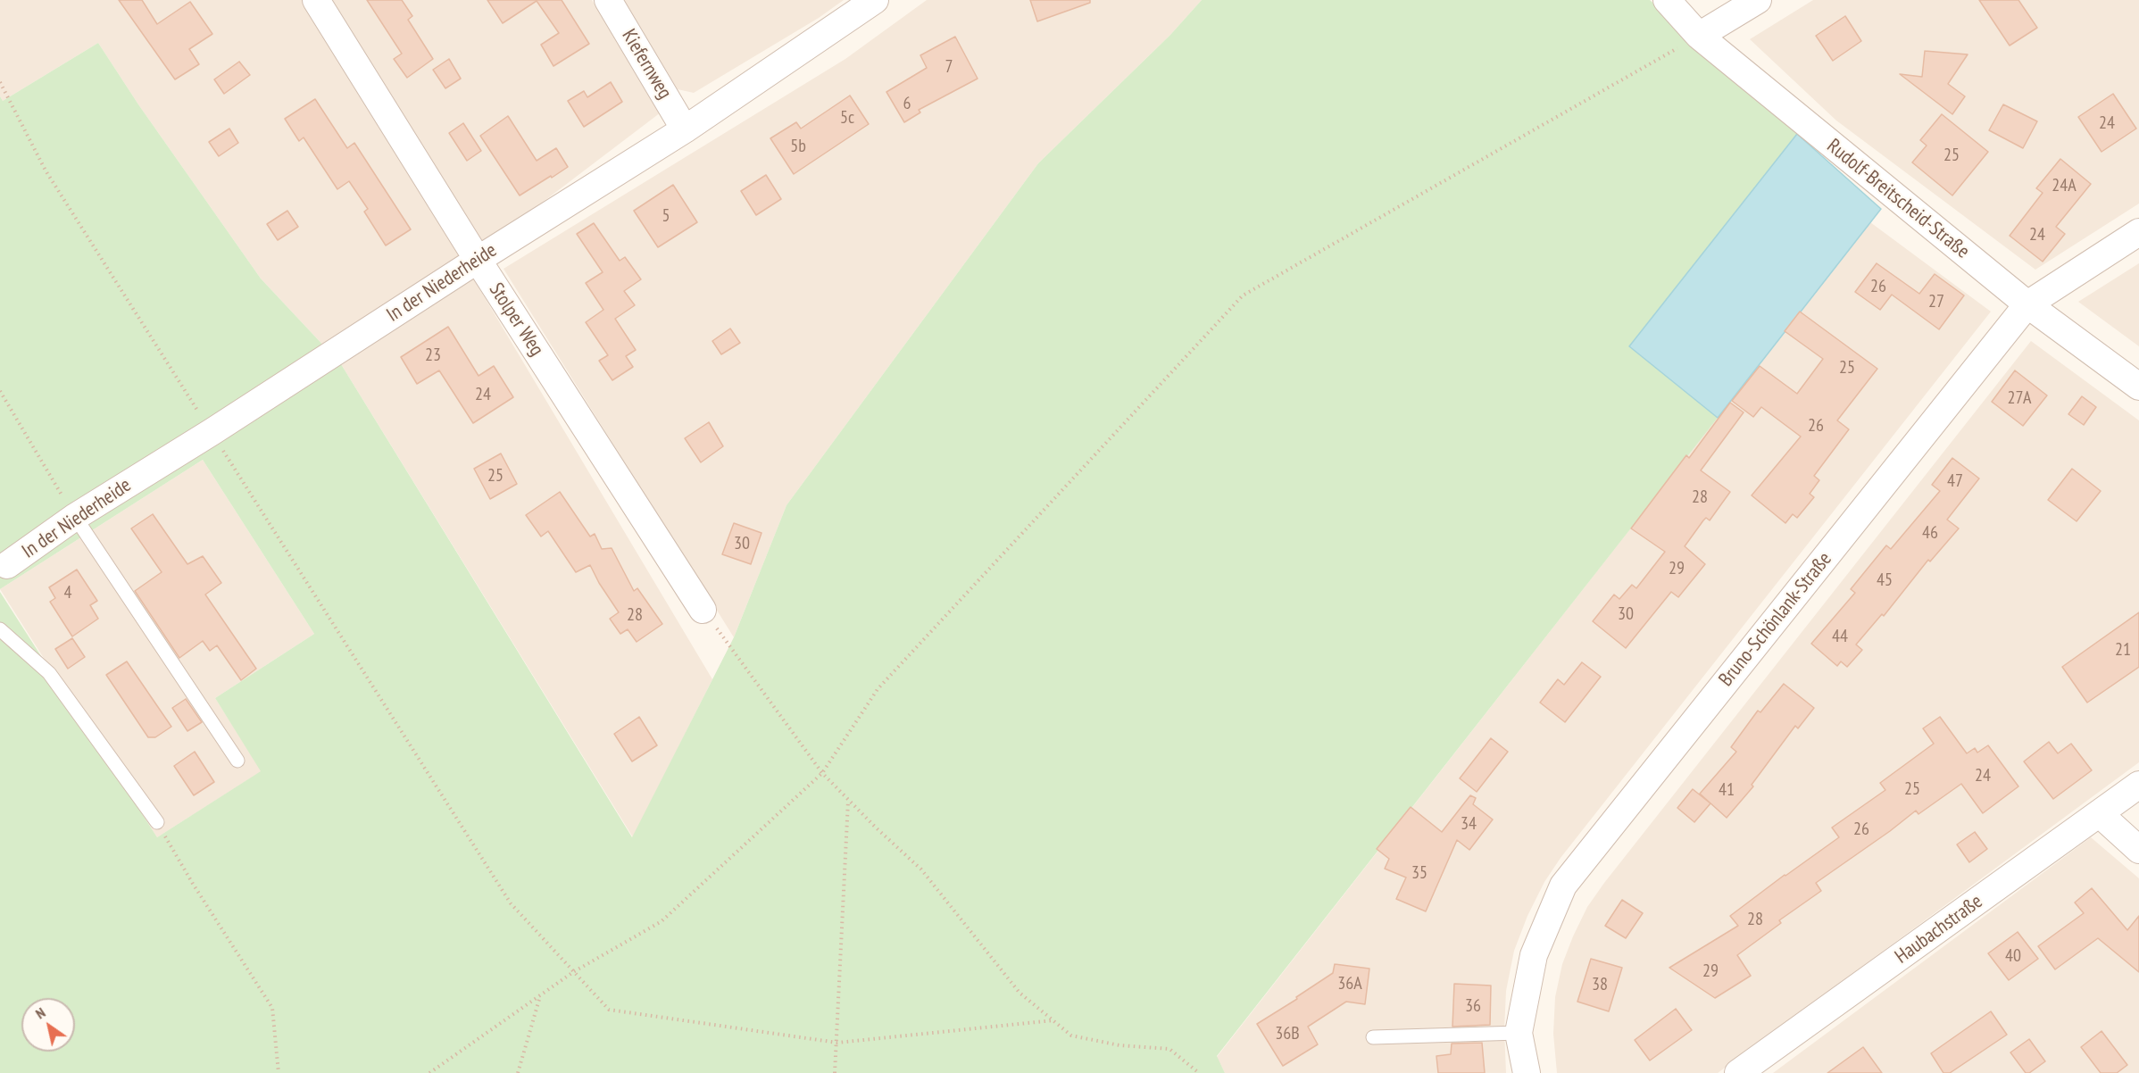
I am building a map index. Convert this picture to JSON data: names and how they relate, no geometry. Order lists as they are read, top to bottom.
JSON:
{
  "streets": {
    "street": [
      "Kiefernweg",
      "Rudolf-Breitscheid-Straße",
      "In der Niederheide",
      "Stolper Weg",
      "Bruno-Schönlank-Straße",
      "Haubachstraße"
    ]
  },
  "crossings": [
    ["Kiefernweg", "In der Niederheide"],
    ["Rudolf-Breitscheid-Straße", "Bruno-Schönlank-Straße"],
    ["In der Niederheide", "Stolper Weg"]
  ],
  "house_numbers": [
    "7",
    "6",
    "5c",
    "24",
    "5b",
    "25",
    "24A",
    "5",
    "24",
    "26",
    "27",
    "23",
    "25",
    "24",
    "27A",
    "26",
    "25",
    "47",
    "28",
    "46",
    "30",
    "29",
    "45",
    "4",
    "30",
    "28",
    "44",
    "21",
    "24",
    "25",
    "41",
    "34",
    "26",
    "35",
    "28",
    "40",
    "29",
    "36A",
    "38",
    "36",
    "36B"
  ],
  "north": "top left"
}
